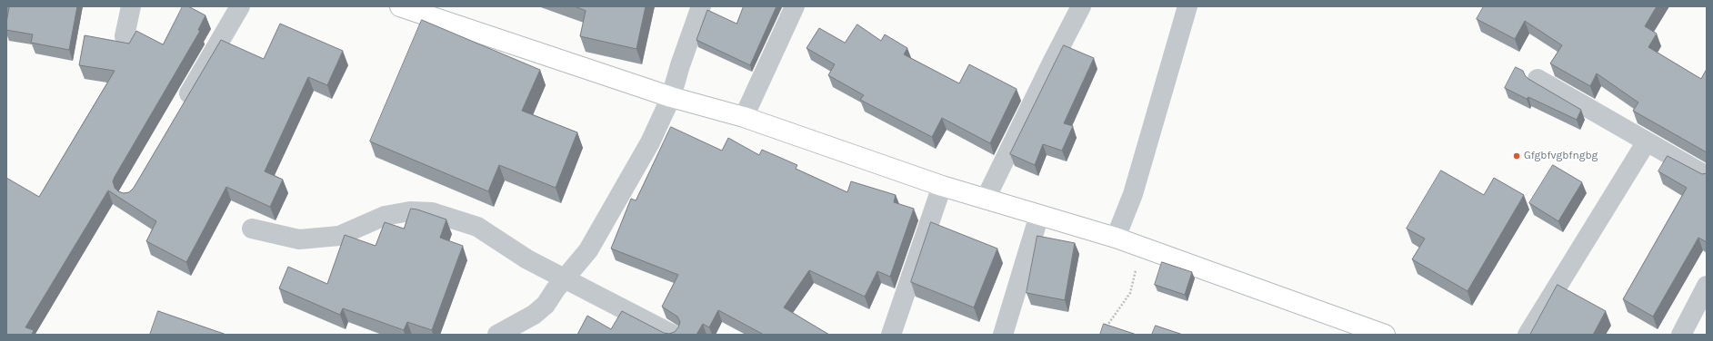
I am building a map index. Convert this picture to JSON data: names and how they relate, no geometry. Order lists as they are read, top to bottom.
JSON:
{
  "places": ["Gfgbfvgbfngbg"]
}
